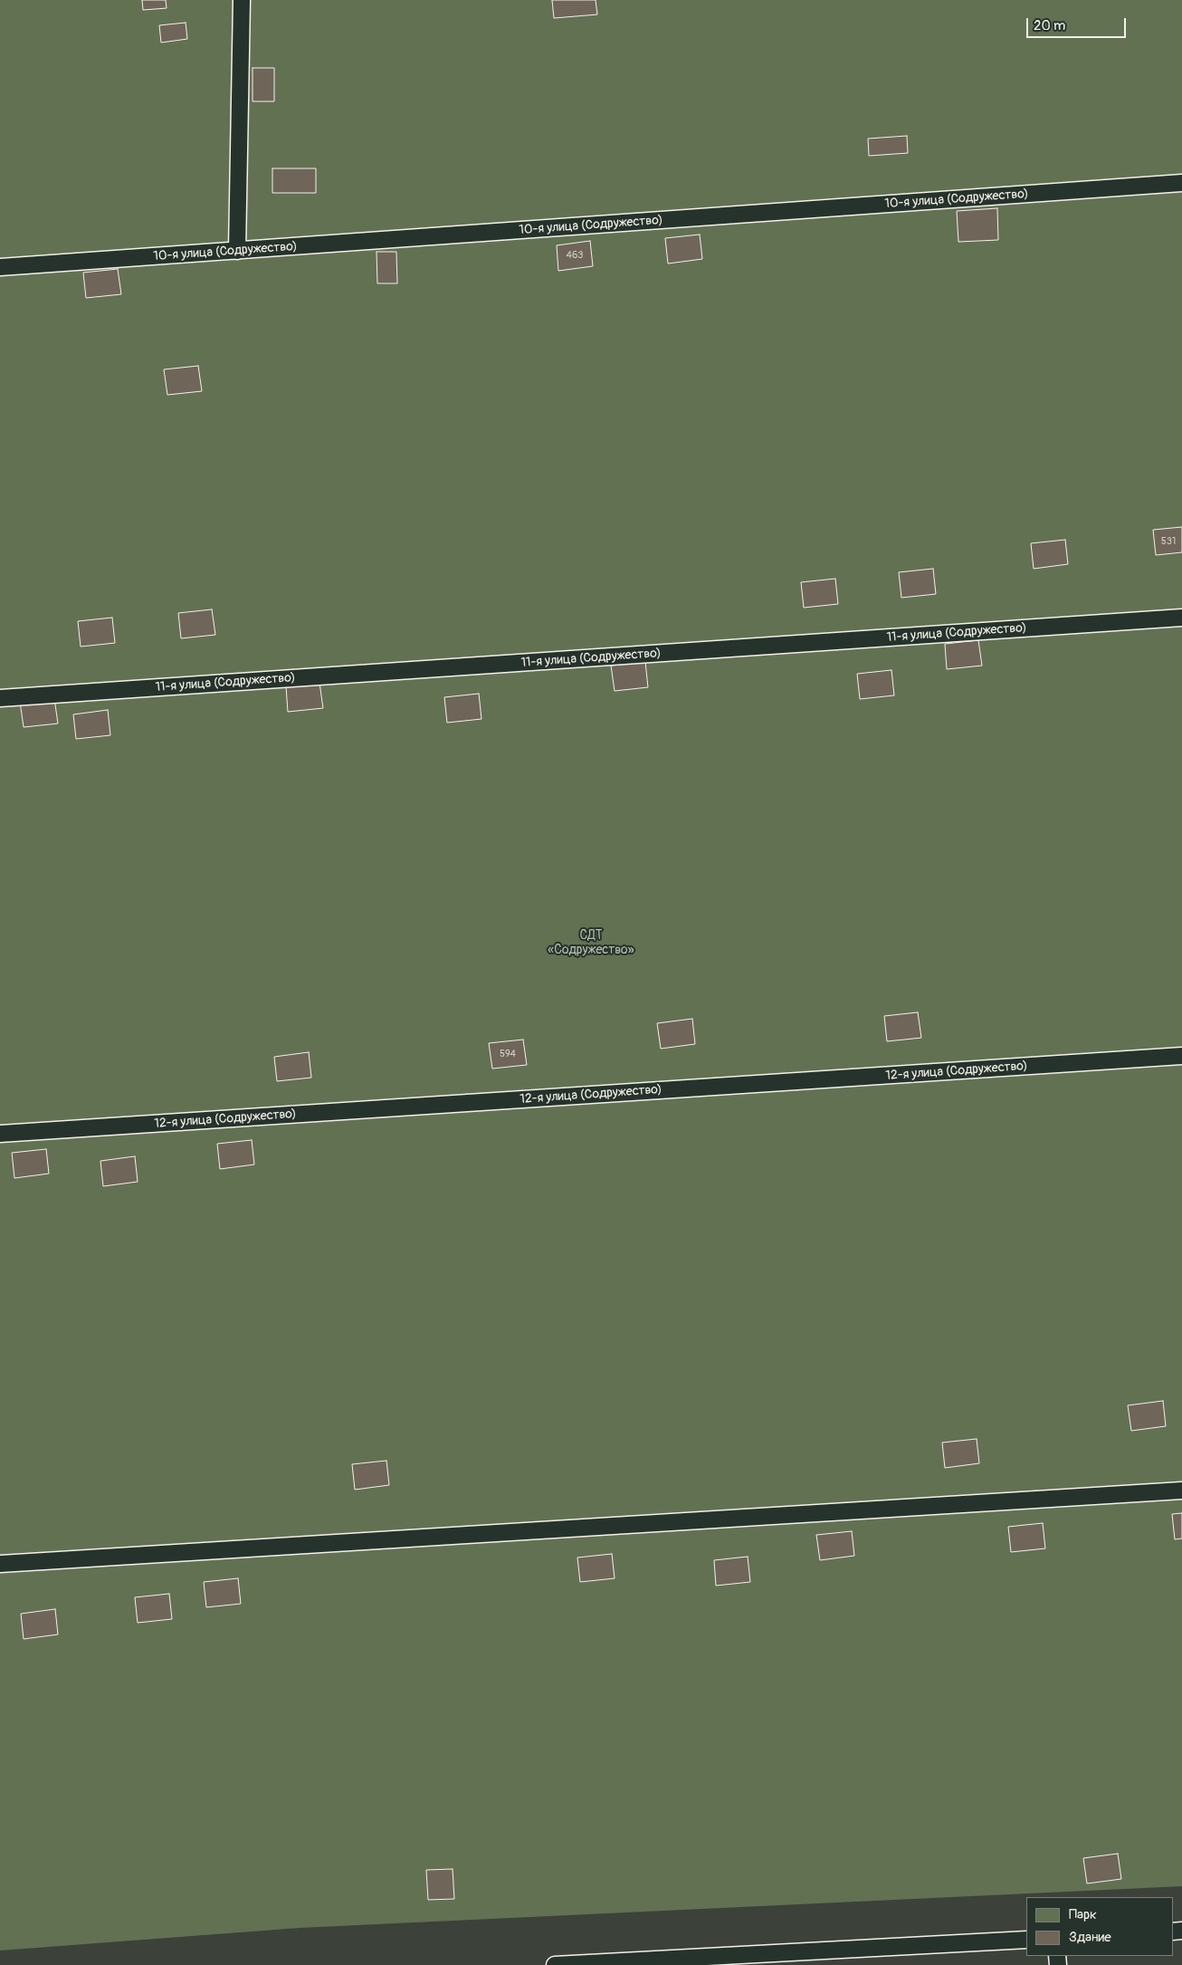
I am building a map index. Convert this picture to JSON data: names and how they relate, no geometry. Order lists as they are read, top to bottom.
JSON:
{
  "streets": {
    "lane": ["10-я улица (Содружество)", "11-я улица (Содружество)", "12-я улица (Содружество)"]
  },
  "parks": ["СДТ «Содружество»"],
  "house_numbers": ["463", "531", "594"],
  "legend": ["Парк", "Здание"],
  "scale_bar": "20 m"
}
